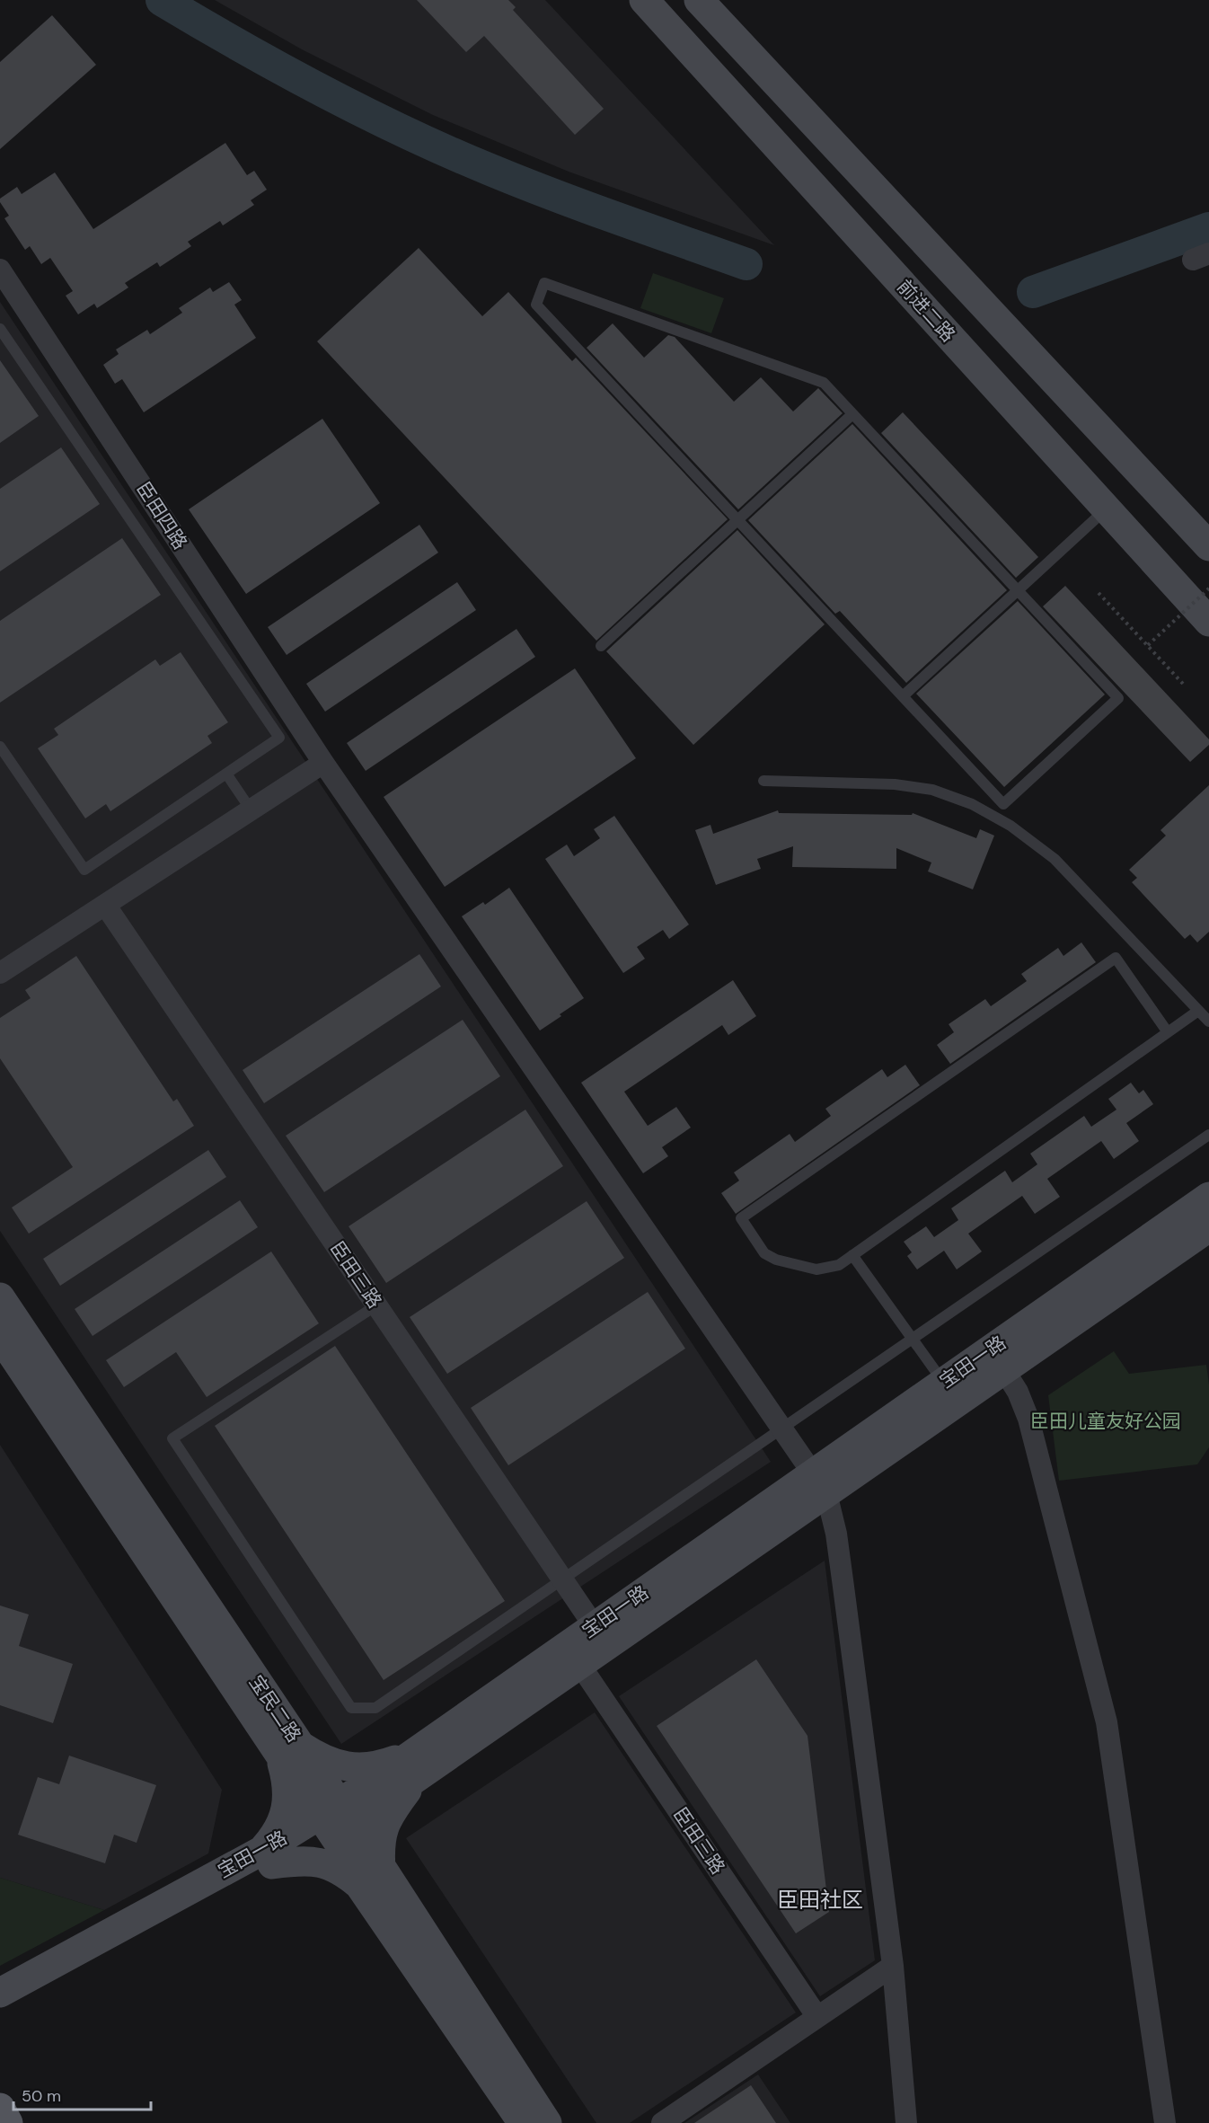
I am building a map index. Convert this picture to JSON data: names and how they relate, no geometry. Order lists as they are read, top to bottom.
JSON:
{
  "streets": {
    "main road": ["前进二路", "宝田一路", "宝民二路"],
    "street": ["臣田四路", "臣田三路"]
  },
  "crossings": [
    ["臣田四路", "宝田一路"],
    ["臣田三路", "宝田一路"],
    ["宝田一路", "宝民二路"]
  ],
  "districts": ["臣田社区"],
  "parks": ["臣田儿童友好公园"],
  "scale_bar": "50 m"
}
